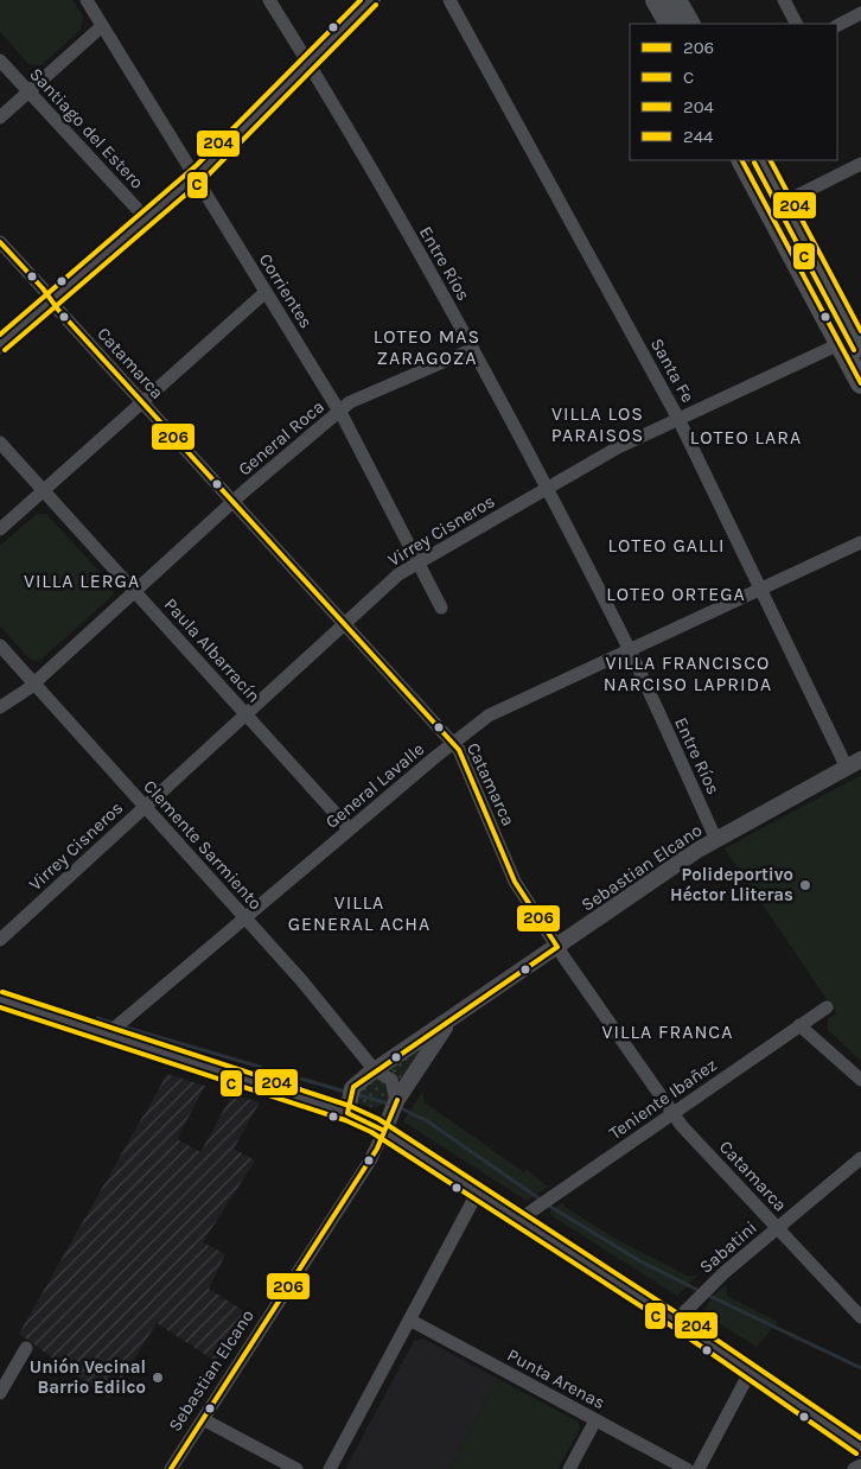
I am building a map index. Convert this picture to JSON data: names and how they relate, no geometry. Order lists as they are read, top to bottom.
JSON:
{
  "streets": {
    "street": [
      "Santiago del Estero",
      "Entre Ríos",
      "Corrientes",
      "Catamarca",
      "Santa Fe",
      "General Roca",
      "Virrey Cisneros",
      "Paula Albarracín",
      "General Lavalle",
      "Clemente Sarmiento",
      "Sebastian Elcano",
      "Teniente Ibañez",
      "Sabatini",
      "Punta Arenas"
    ]
  },
  "crossings": [
    ["Entre Ríos", "General Roca"],
    ["Entre Ríos", "Virrey Cisneros"],
    ["Entre Ríos", "General Lavalle"],
    ["Entre Ríos", "Sebastian Elcano"],
    ["Corrientes", "General Roca"],
    ["Corrientes", "Virrey Cisneros"],
    ["Catamarca", "General Roca"],
    ["Catamarca", "Virrey Cisneros"],
    ["Catamarca", "General Lavalle"],
    ["Catamarca", "Sebastian Elcano"],
    ["Catamarca", "Teniente Ibañez"],
    ["Catamarca", "Sabatini"],
    ["Santa Fe", "Virrey Cisneros"],
    ["Santa Fe", "General Lavalle"],
    ["Santa Fe", "Sebastian Elcano"],
    ["General Roca", "Paula Albarracín"],
    ["General Roca", "Clemente Sarmiento"],
    ["Virrey Cisneros", "Paula Albarracín"],
    ["Virrey Cisneros", "Clemente Sarmiento"],
    ["Paula Albarracín", "General Lavalle"],
    ["General Lavalle", "Clemente Sarmiento"],
    ["Clemente Sarmiento", "Sebastian Elcano"]
  ],
  "districts": [
    "LOTEO MAS ZARAGOZA",
    "VILLA LOS PARAISOS",
    "LOTEO LARA",
    "LOTEO GALLI",
    "VILLA LERGA",
    "LOTEO ORTEGA",
    "VILLA FRANCISCO NARCISO LAPRIDA",
    "VILLA GENERAL ACHA",
    "VILLA FRANCA"
  ],
  "places": ["Polideportivo Héctor Lliteras", "Unión Vecinal Barrio Edilco"],
  "lines": [
    "transit line 204",
    "transit line C",
    "transit line 244",
    "transit line 206"
  ],
  "legend": [
    "206",
    "C",
    "204",
    "244"
  ]
}
